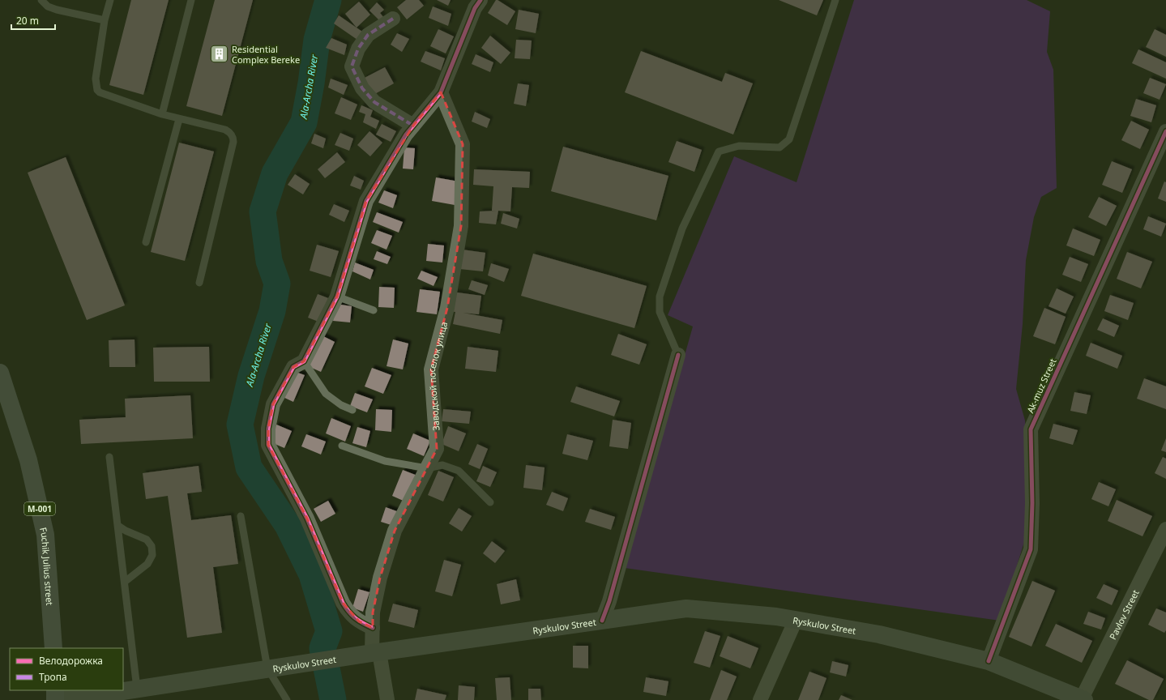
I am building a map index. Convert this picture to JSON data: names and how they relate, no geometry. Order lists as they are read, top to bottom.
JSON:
{
  "streets": {
    "main road": ["М-001", "Fuchik Julius street", "Ryskulov Street"],
    "street": ["Заводской поселок улица", "Ak-muz Street", "Pavlov Street"]
  },
  "crossings": [
    ["Заводской поселок улица", "Ryskulov Street"],
    ["Ak-muz Street", "Ryskulov Street"],
    ["Pavlov Street", "Ryskulov Street"]
  ],
  "water": ["Ala-Archa River"],
  "places": {
    "building": ["Residential Complex Bereke"]
  },
  "legend": ["Велодорожка", "Тропа"],
  "scale_bar": "20 m"
}
